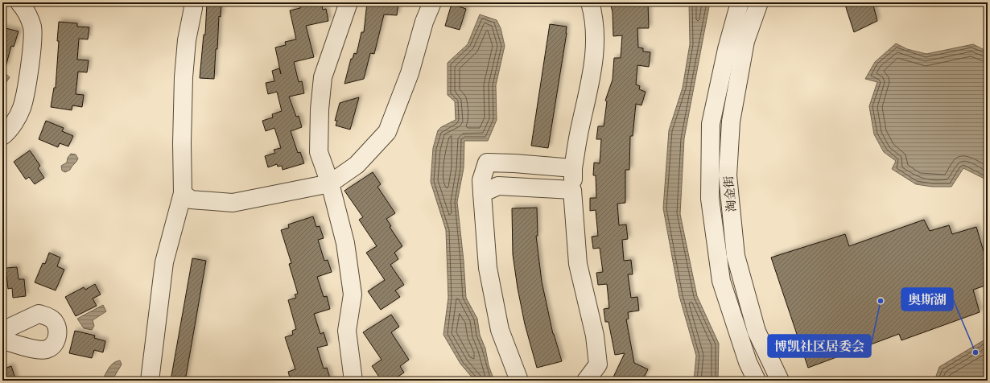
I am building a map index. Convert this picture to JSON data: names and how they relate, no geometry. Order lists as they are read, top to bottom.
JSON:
{
  "streets": {
    "street": ["淘金街"]
  },
  "places": ["博凯社区居委会", "奥斯湖"]
}
